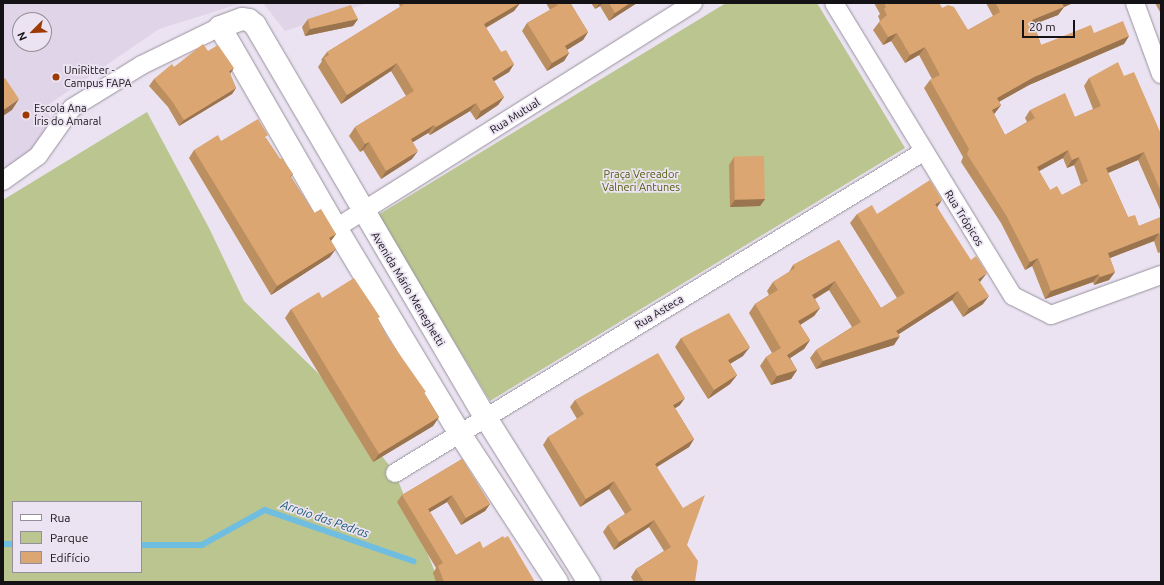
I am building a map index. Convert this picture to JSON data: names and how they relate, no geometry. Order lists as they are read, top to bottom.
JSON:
{
  "streets": {
    "street": [
      "Rua Mutual",
      "Rua Trópicos",
      "Avenida Mário Meneghetti",
      "Rua Asteca"
    ]
  },
  "crossings": [
    ["Rua Mutual", "Avenida Mário Meneghetti"],
    ["Rua Trópicos", "Rua Asteca"],
    ["Avenida Mário Meneghetti", "Rua Asteca"]
  ],
  "water": ["Arroio das Pedras"],
  "parks": ["Praça Vereador Valneri Antunes"],
  "places": ["UniRitter - Campus FAPA", "Escola Ana Íris do Amaral"],
  "legend": ["Rua", "Parque", "Edifício"],
  "scale_bar": "20 m",
  "north": "bottom left"
}
